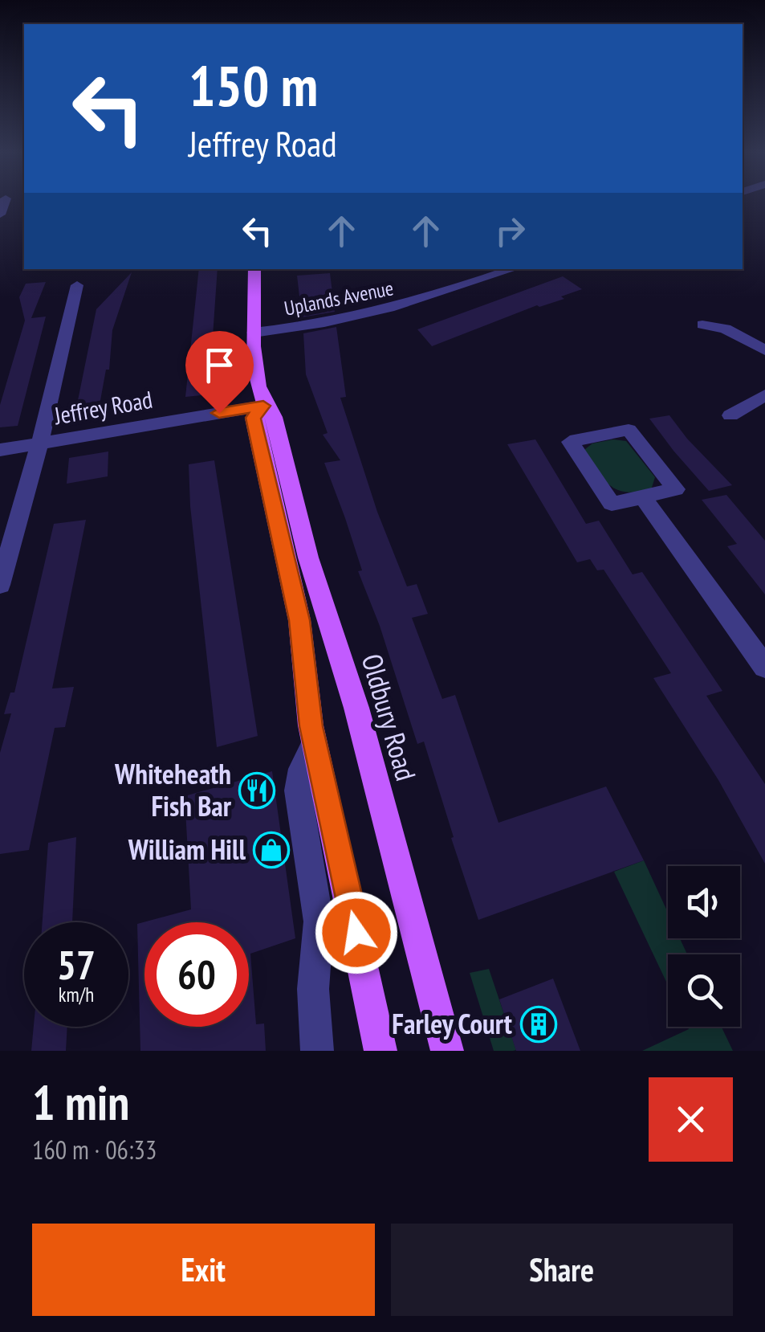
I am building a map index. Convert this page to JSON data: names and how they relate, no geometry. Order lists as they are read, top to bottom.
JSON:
{
  "streets": {
    "main road": ["Oldbury Road"],
    "street": ["Uplands Avenue", "Jeffrey Road"]
  },
  "crossings": [
    ["Uplands Avenue", "Oldbury Road"],
    ["Jeffrey Road", "Oldbury Road"]
  ],
  "places": {
    "restaurant": ["Whiteheath Fish Bar"],
    "shop": ["William Hill"],
    "building": ["Farley Court"]
  },
  "page": {
    "turn": ["150 m", "Jeffrey Road"],
    "speed": "57 km/h",
    "limit": "60",
    "heading": ["1 min", "160 m · 06:33"],
    "buttons": ["Exit", "Share"]
  }
}
